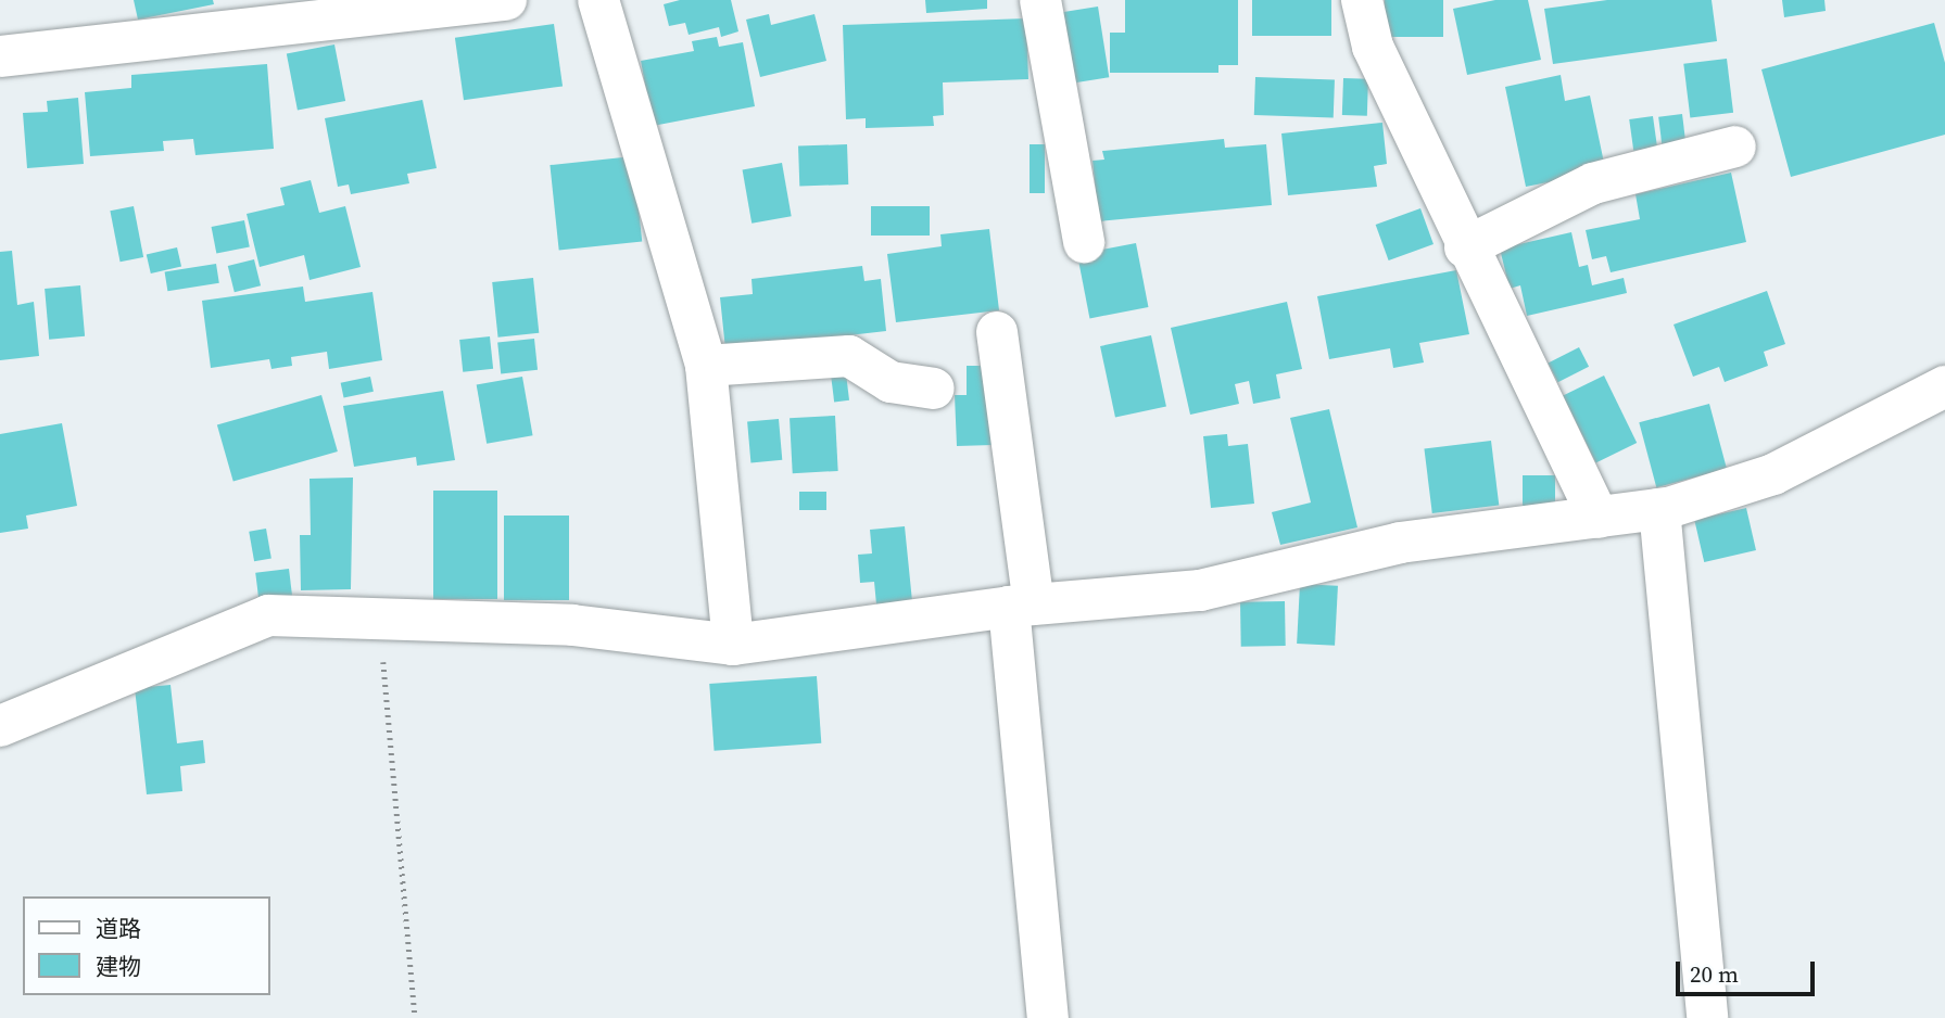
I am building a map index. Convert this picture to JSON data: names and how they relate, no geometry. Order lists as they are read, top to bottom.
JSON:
{
  "legend": ["道路", "建物"],
  "scale_bar": "20 m"
}
